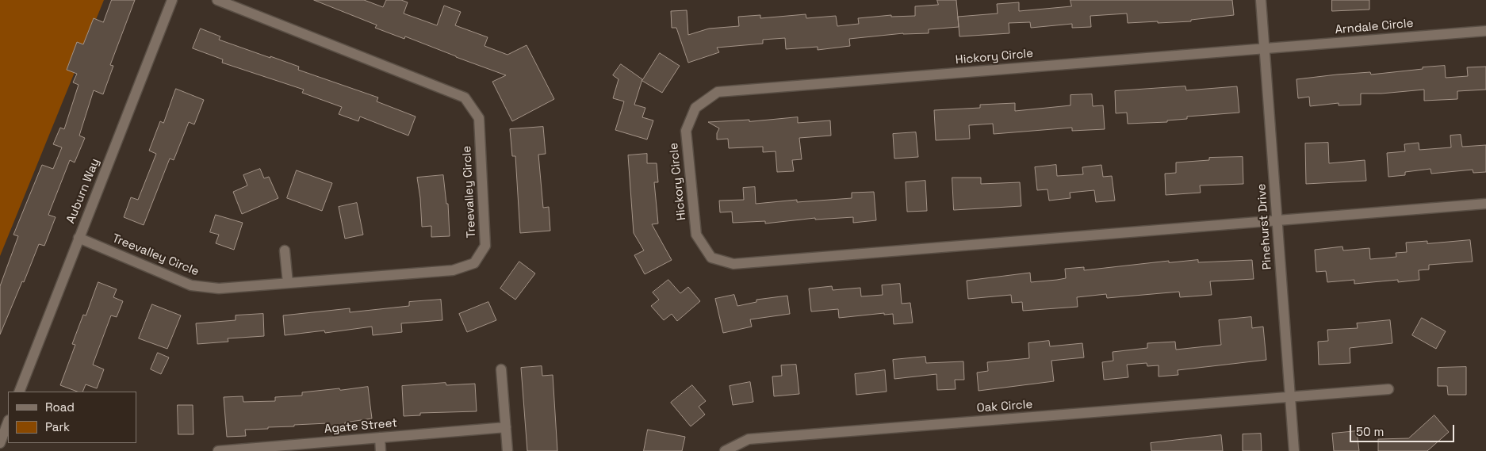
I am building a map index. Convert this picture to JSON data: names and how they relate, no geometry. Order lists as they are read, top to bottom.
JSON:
{
  "streets": {
    "street": [
      "Arndale Circle",
      "Hickory Circle",
      "Auburn Way",
      "Treevalley Circle",
      "Pinehurst Drive",
      "Oak Circle",
      "Agate Street"
    ]
  },
  "crossings": [
    ["Arndale Circle", "Hickory Circle"],
    ["Arndale Circle", "Pinehurst Drive"],
    ["Hickory Circle", "Pinehurst Drive"],
    ["Auburn Way", "Treevalley Circle"],
    ["Pinehurst Drive", "Oak Circle"]
  ],
  "legend": ["Road", "Park"],
  "scale_bar": "50 m"
}
